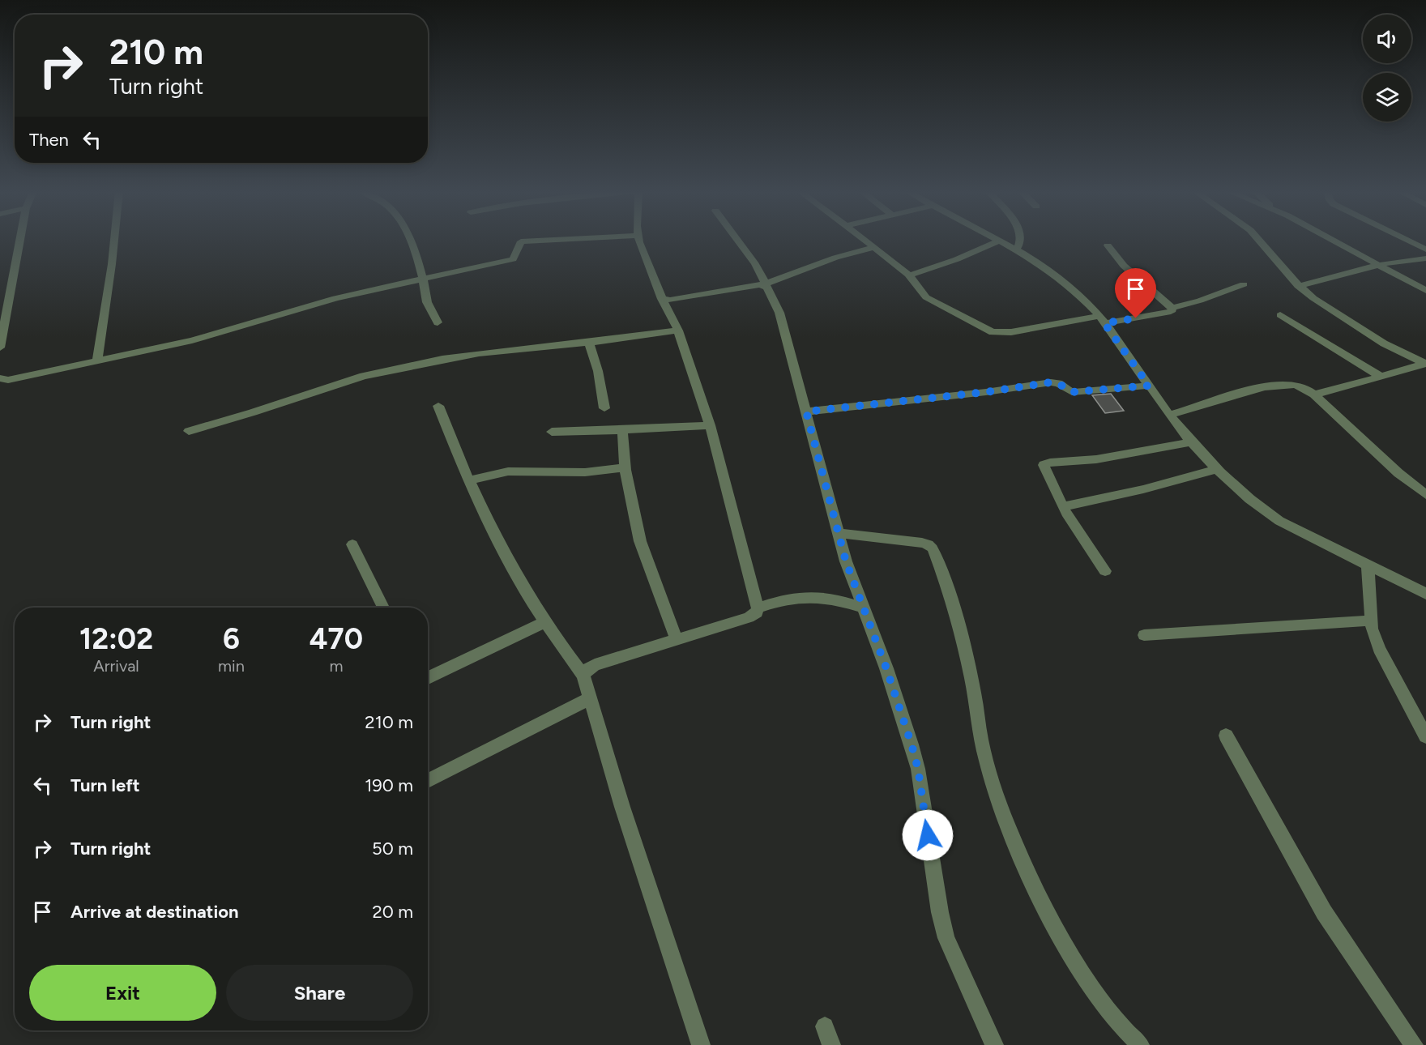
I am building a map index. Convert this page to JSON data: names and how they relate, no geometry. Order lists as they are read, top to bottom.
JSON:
{
  "page": {
    "turn": ["210 m", "Turn right"],
    "then": "Then",
    "eta": [
      "12:02",
      "Arrival",
      "6",
      "min",
      "470",
      "m"
    ],
    "list": [
      {
        "name": "Turn right",
        "value": "210 m"
      },
      {
        "name": "Turn left",
        "value": "190 m"
      },
      {
        "name": "Turn right",
        "value": "50 m"
      },
      {
        "name": "Arrive at destination",
        "value": "20 m"
      }
    ],
    "buttons": ["Exit", "Share"]
  }
}
